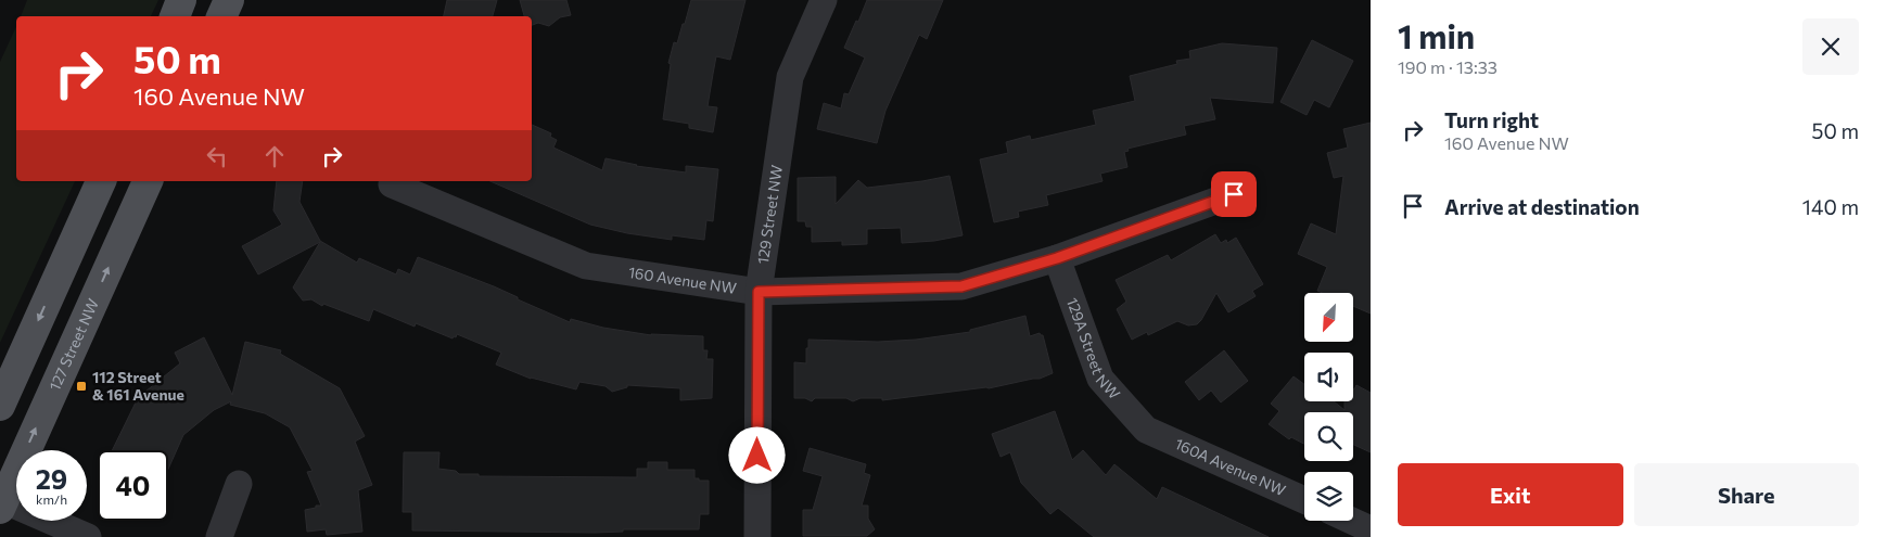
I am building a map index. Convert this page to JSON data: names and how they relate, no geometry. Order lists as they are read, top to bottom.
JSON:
{
  "streets": {
    "main road": ["127 Street NW"],
    "street": [
      "129 Street NW",
      "160 Avenue NW",
      "129A Street NW",
      "160A Avenue NW"
    ]
  },
  "crossings": [
    ["129 Street NW", "160 Avenue NW"],
    ["160 Avenue NW", "129A Street NW"],
    ["129A Street NW", "160A Avenue NW"]
  ],
  "places": {
    "transit": ["112 Street & 161 Avenue"]
  },
  "north": "bottom left",
  "page": {
    "heading": ["1 min", "190 m · 13:33"],
    "turn": ["50 m", "160 Avenue NW"],
    "list": [
      {
        "name": "Turn right",
        "note": "160 Avenue NW",
        "value": "50 m"
      },
      {
        "name": "Arrive at destination",
        "value": "140 m"
      }
    ],
    "speed": "29 km/h",
    "limit": "40",
    "buttons": ["Exit", "Share"]
  }
}
